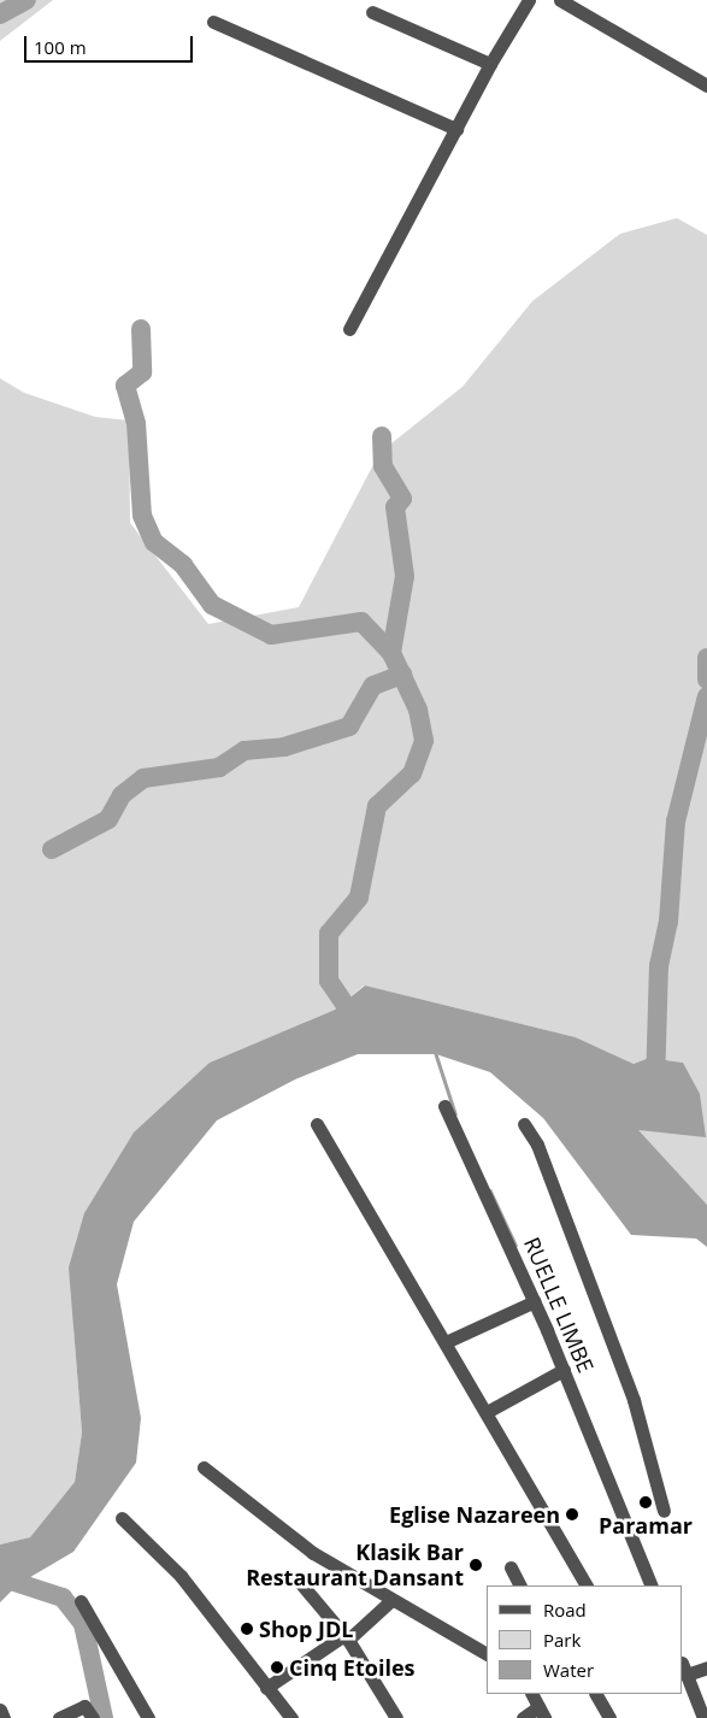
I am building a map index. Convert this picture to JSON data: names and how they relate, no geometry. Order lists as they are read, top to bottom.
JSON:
{
  "streets": {
    "street": ["RUELLE LIMBE"]
  },
  "places": [
    "Paramar",
    "Eglise Nazareen",
    "Klasik Bar Restaurant Dansant",
    "Shop JDL",
    "Cinq Etoiles"
  ],
  "legend": ["Road", "Park", "Water"],
  "scale_bar": "100 m"
}
